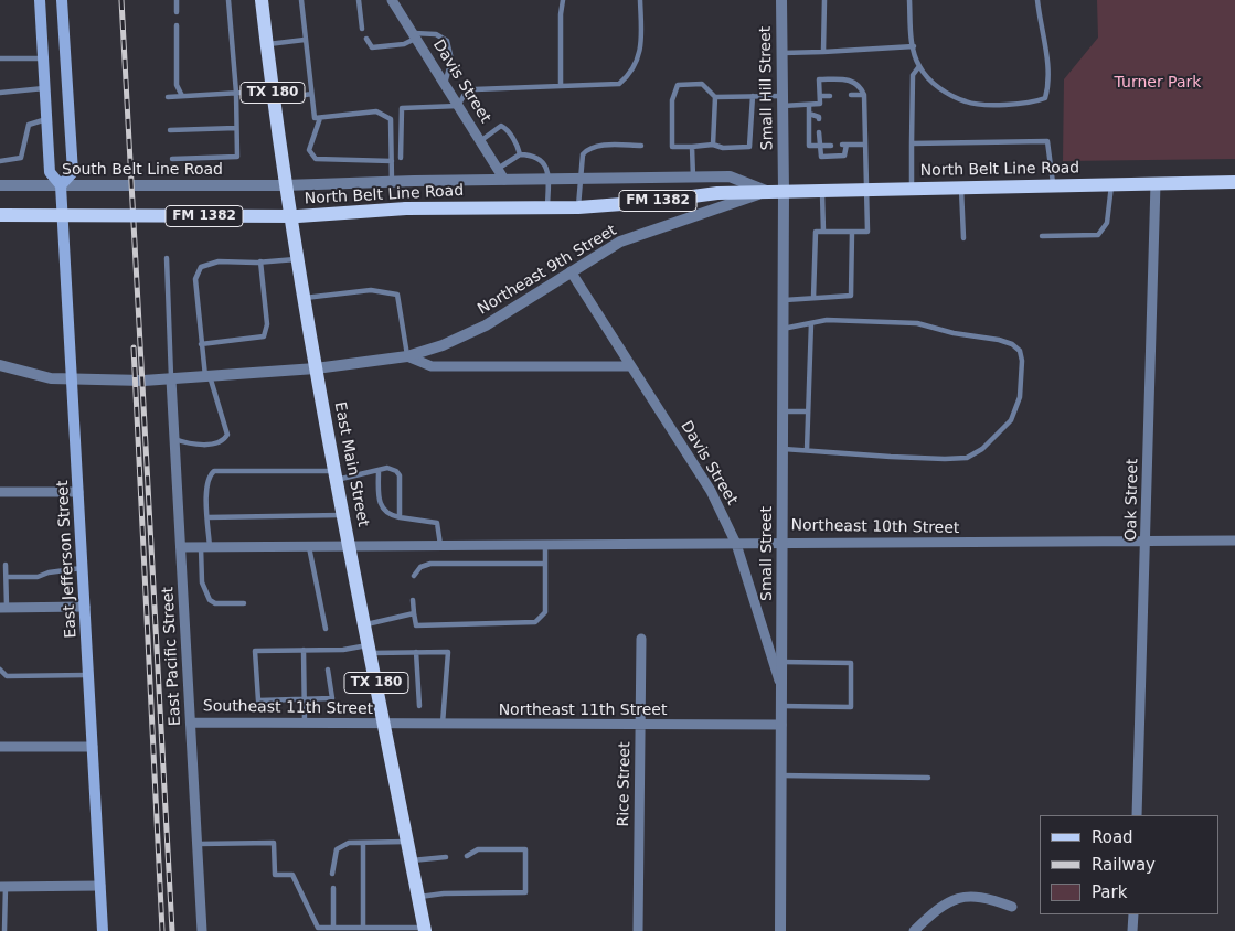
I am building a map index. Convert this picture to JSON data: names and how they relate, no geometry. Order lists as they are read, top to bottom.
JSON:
{
  "streets": {
    "main road": [
      "TX 180",
      "North Belt Line Road",
      "FM 1382",
      "East Main Street",
      "East Jefferson Street"
    ],
    "street": [
      "Davis Street",
      "Small Hill Street",
      "South Belt Line Road",
      "Northeast 9th Street",
      "Oak Street",
      "Northeast 10th Street",
      "Small Street",
      "East Pacific Street",
      "Southeast 11th Street",
      "Northeast 11th Street",
      "Rice Street"
    ]
  },
  "crossings": [
    ["Davis Street", "North Belt Line Road"],
    ["Davis Street", "Northeast 9th Street"],
    ["Davis Street", "Northeast 10th Street"],
    ["Davis Street", "Small Street"],
    ["Small Hill Street", "Small Street"],
    ["South Belt Line Road", "North Belt Line Road"],
    ["South Belt Line Road", "East Main Street"],
    ["South Belt Line Road", "East Jefferson Street"],
    ["North Belt Line Road", "Northeast 9th Street"],
    ["North Belt Line Road", "East Main Street"],
    ["North Belt Line Road", "Oak Street"],
    ["North Belt Line Road", "Small Street"],
    ["Northeast 9th Street", "East Main Street"],
    ["Northeast 9th Street", "East Jefferson Street"],
    ["Northeast 9th Street", "East Pacific Street"],
    ["East Main Street", "Northeast 10th Street"],
    ["East Main Street", "Southeast 11th Street"],
    ["East Main Street", "Northeast 11th Street"],
    ["Oak Street", "Northeast 10th Street"],
    ["Northeast 10th Street", "Small Street"],
    ["Northeast 10th Street", "East Pacific Street"],
    ["Small Street", "Northeast 11th Street"],
    ["East Pacific Street", "Southeast 11th Street"],
    ["Southeast 11th Street", "Northeast 11th Street"],
    ["Northeast 11th Street", "Rice Street"]
  ],
  "parks": ["Turner Park"],
  "legend": ["Road", "Railway", "Park"]
}
